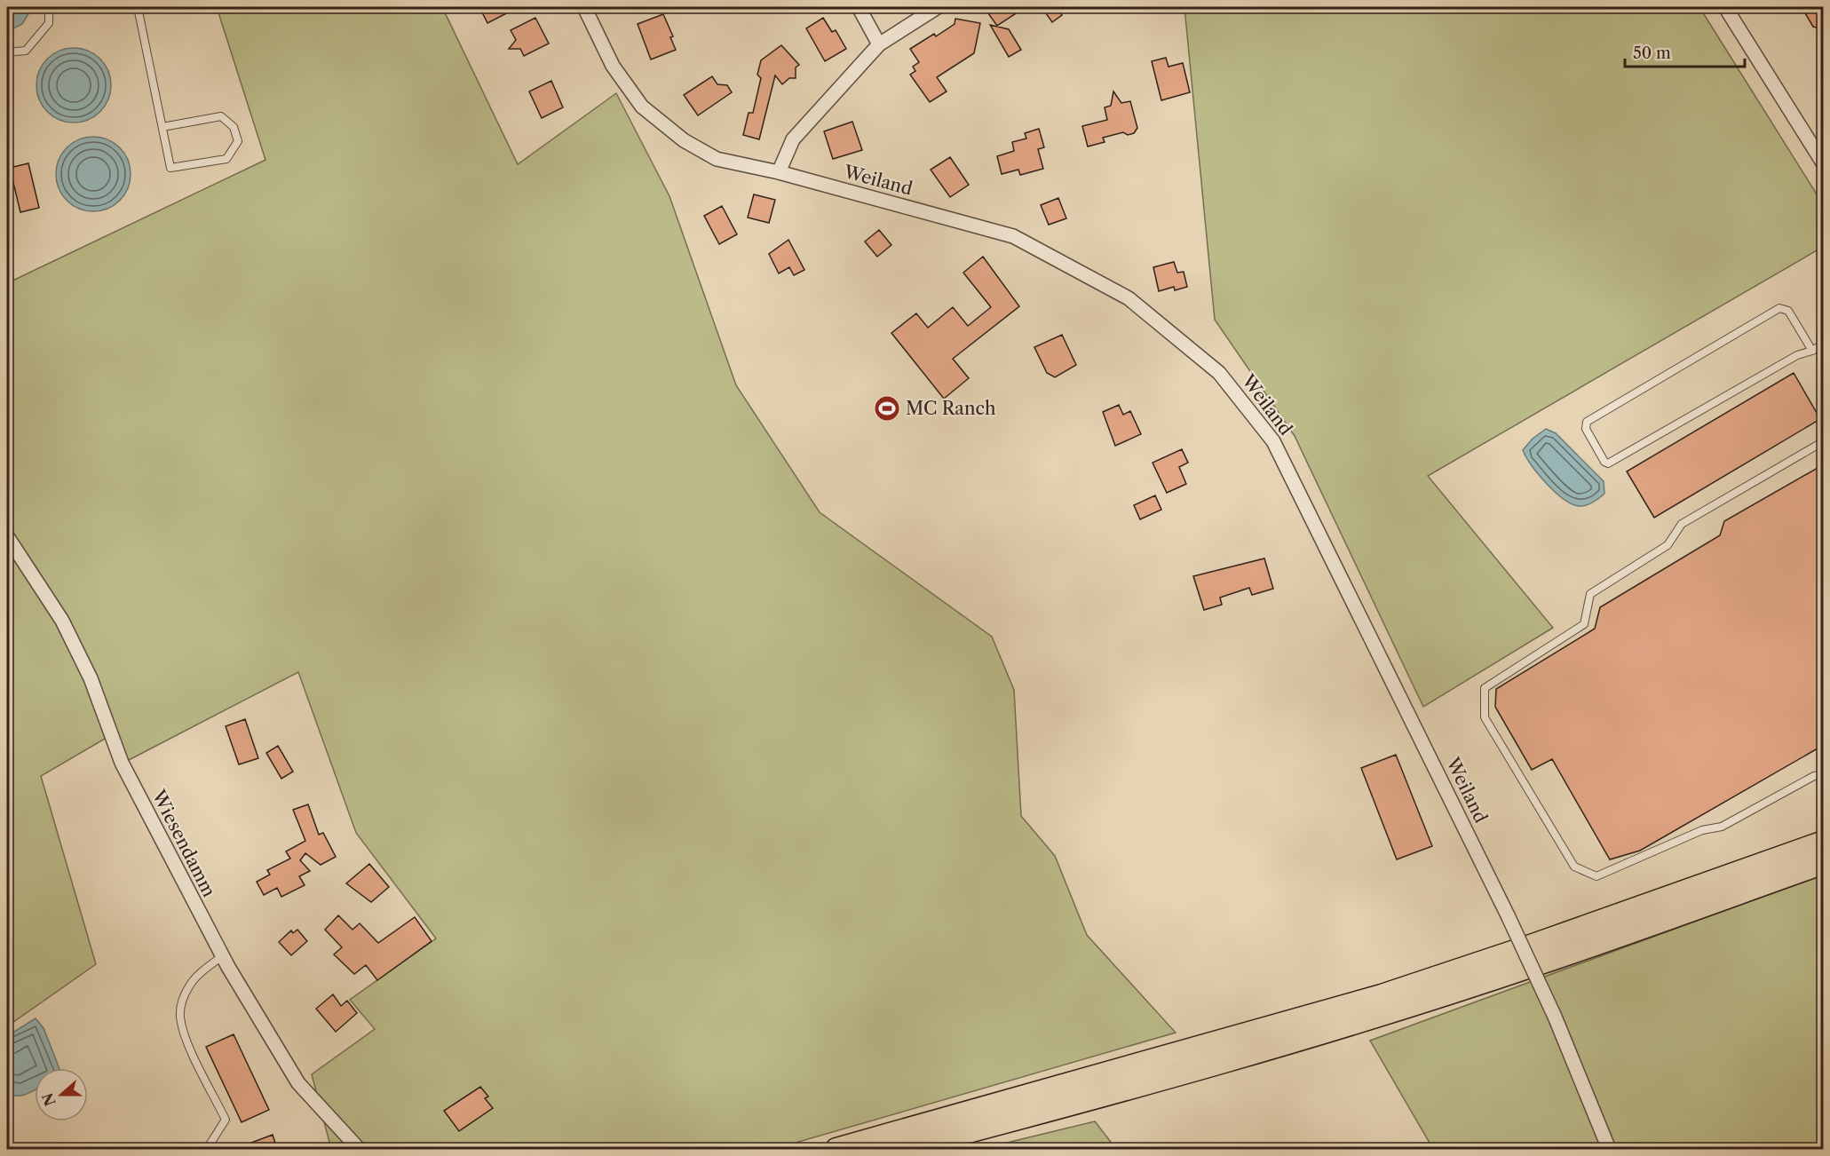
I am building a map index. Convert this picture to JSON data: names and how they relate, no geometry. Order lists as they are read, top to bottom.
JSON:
{
  "streets": {
    "street": ["Weiland", "Wiesendamm"]
  },
  "places": {
    "sports": ["MC Ranch"]
  },
  "scale_bar": "50 m",
  "north": "left"
}
